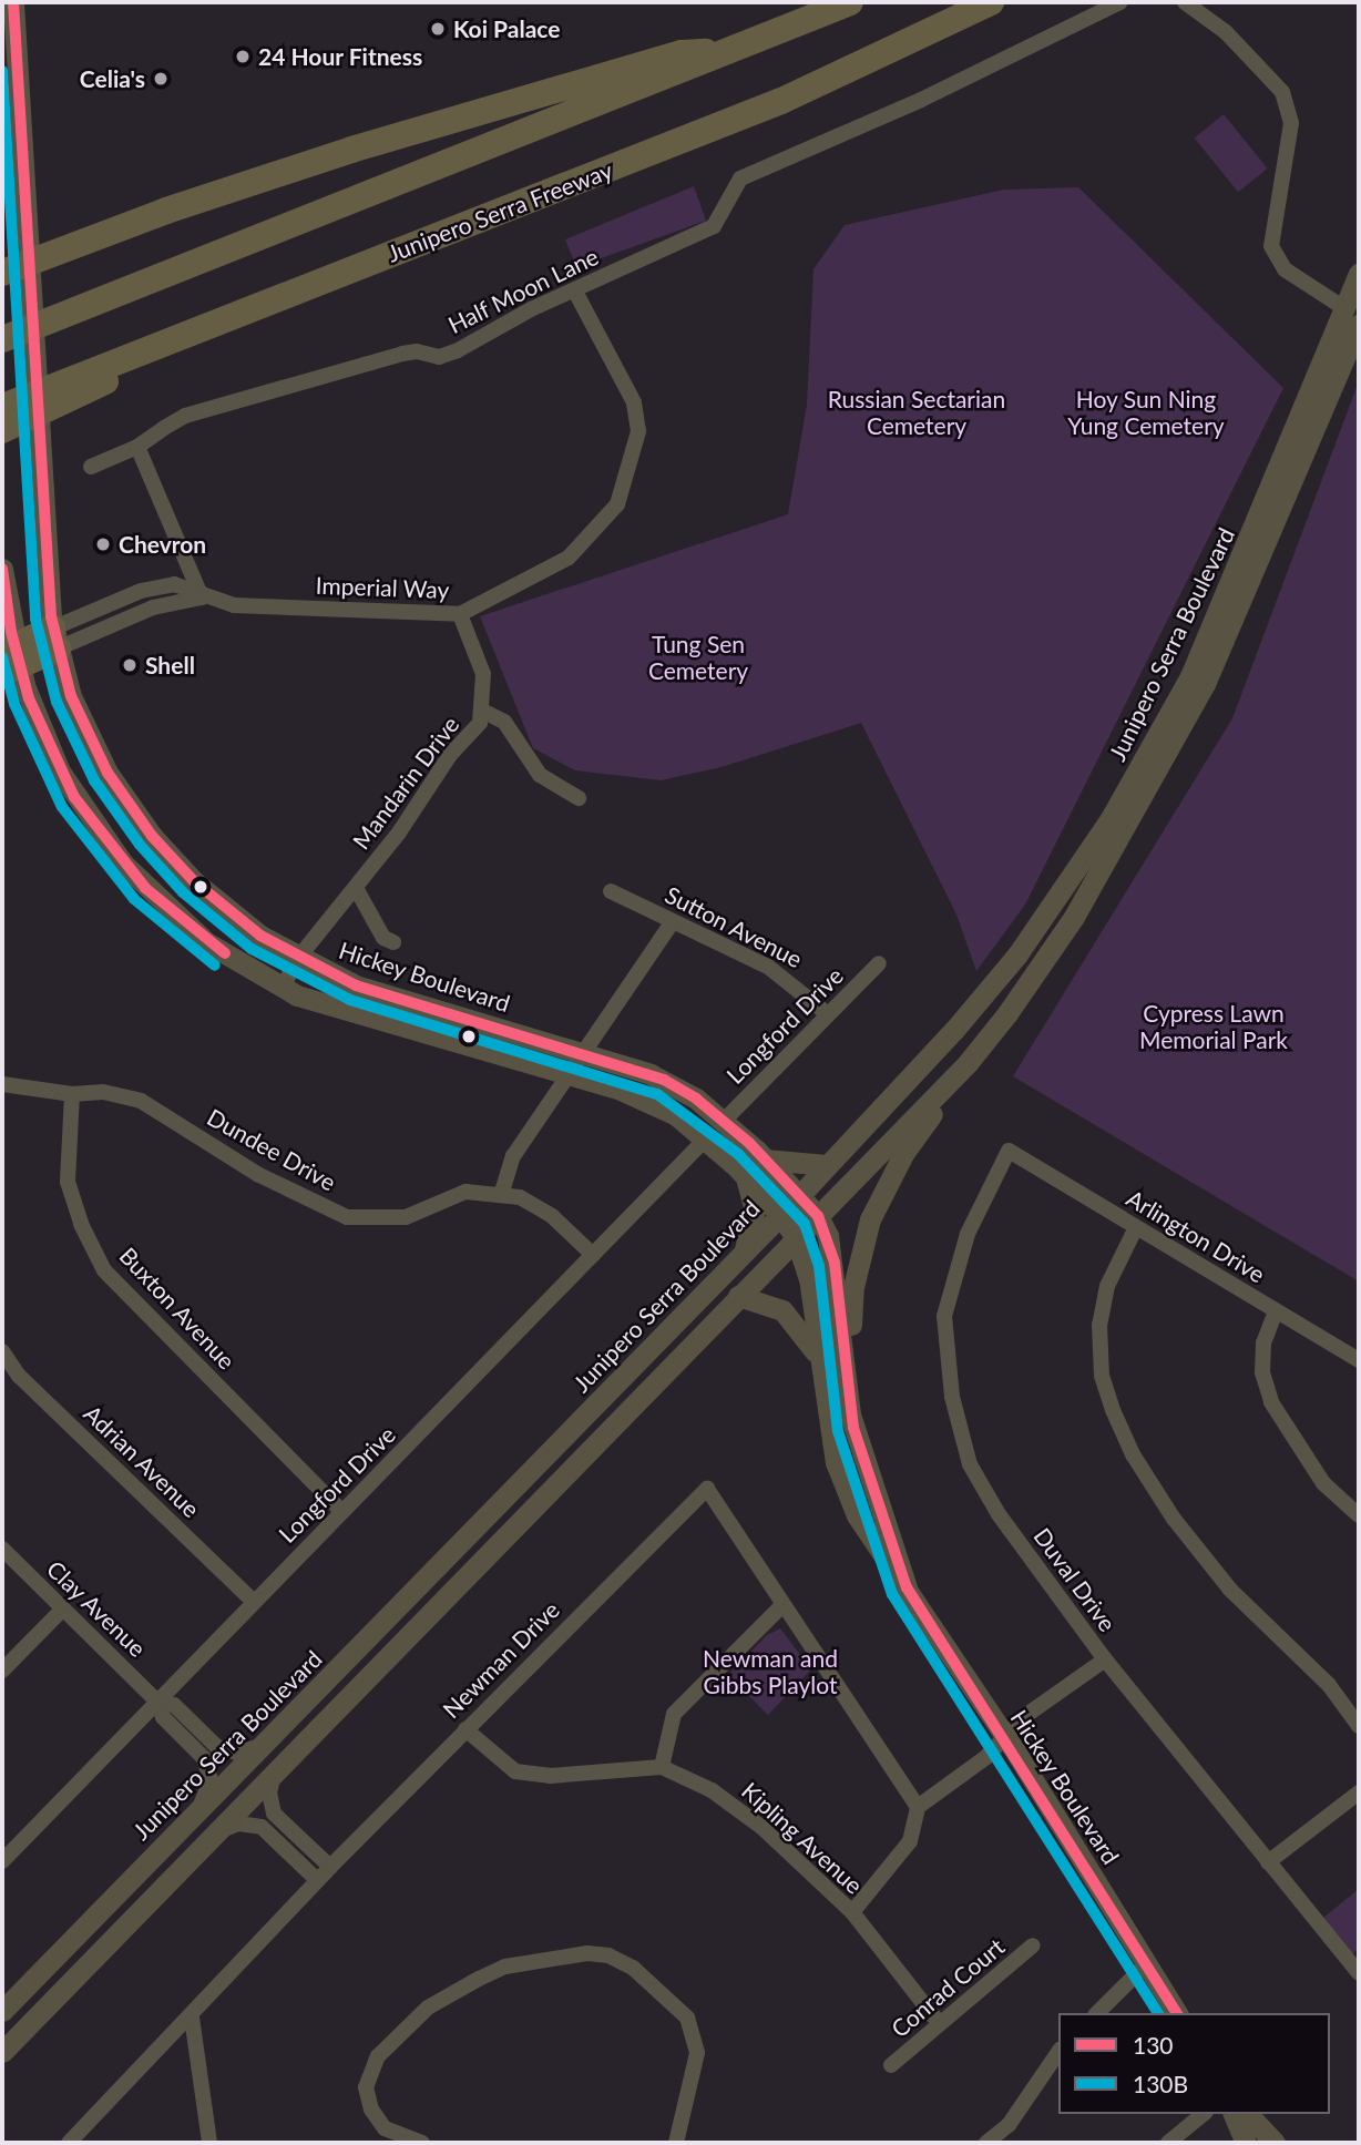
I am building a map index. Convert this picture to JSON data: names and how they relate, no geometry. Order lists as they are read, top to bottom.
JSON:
{
  "streets": {
    "highway": ["Junipero Serra Freeway"],
    "main road": ["Junipero Serra Boulevard", "Hickey Boulevard"],
    "street": [
      "Half Moon Lane",
      "Imperial Way",
      "Mandarin Drive",
      "Sutton Avenue",
      "Longford Drive",
      "Dundee Drive",
      "Arlington Drive",
      "Buxton Avenue",
      "Adrian Avenue",
      "Duval Drive",
      "Clay Avenue",
      "Newman Drive",
      "Kipling Avenue",
      "Conrad Court"
    ]
  },
  "crossings": [
    ["Half Moon Lane", "Imperial Way"],
    ["Imperial Way", "Mandarin Drive"],
    ["Imperial Way", "Hickey Boulevard"],
    ["Junipero Serra Boulevard", "Hickey Boulevard"],
    ["Junipero Serra Boulevard", "Clay Avenue"],
    ["Mandarin Drive", "Hickey Boulevard"],
    ["Sutton Avenue", "Longford Drive"],
    ["Hickey Boulevard", "Longford Drive"],
    ["Longford Drive", "Dundee Drive"],
    ["Longford Drive", "Buxton Avenue"],
    ["Longford Drive", "Adrian Avenue"],
    ["Longford Drive", "Clay Avenue"],
    ["Dundee Drive", "Buxton Avenue"],
    ["Arlington Drive", "Duval Drive"],
    ["Newman Drive", "Kipling Avenue"],
    ["Kipling Avenue", "Conrad Court"]
  ],
  "parks": [
    "Russian Sectarian Cemetery",
    "Hoy Sun Ning Yung Cemetery",
    "Tung Sen Cemetery",
    "Cypress Lawn Memorial Park",
    "Newman and Gibbs Playlot"
  ],
  "places": [
    "Koi Palace",
    "24 Hour Fitness",
    "Celia's",
    "Chevron",
    "Shell"
  ],
  "lines": ["transit line 130", "transit line 130B"],
  "legend": ["130", "130B"]
}
